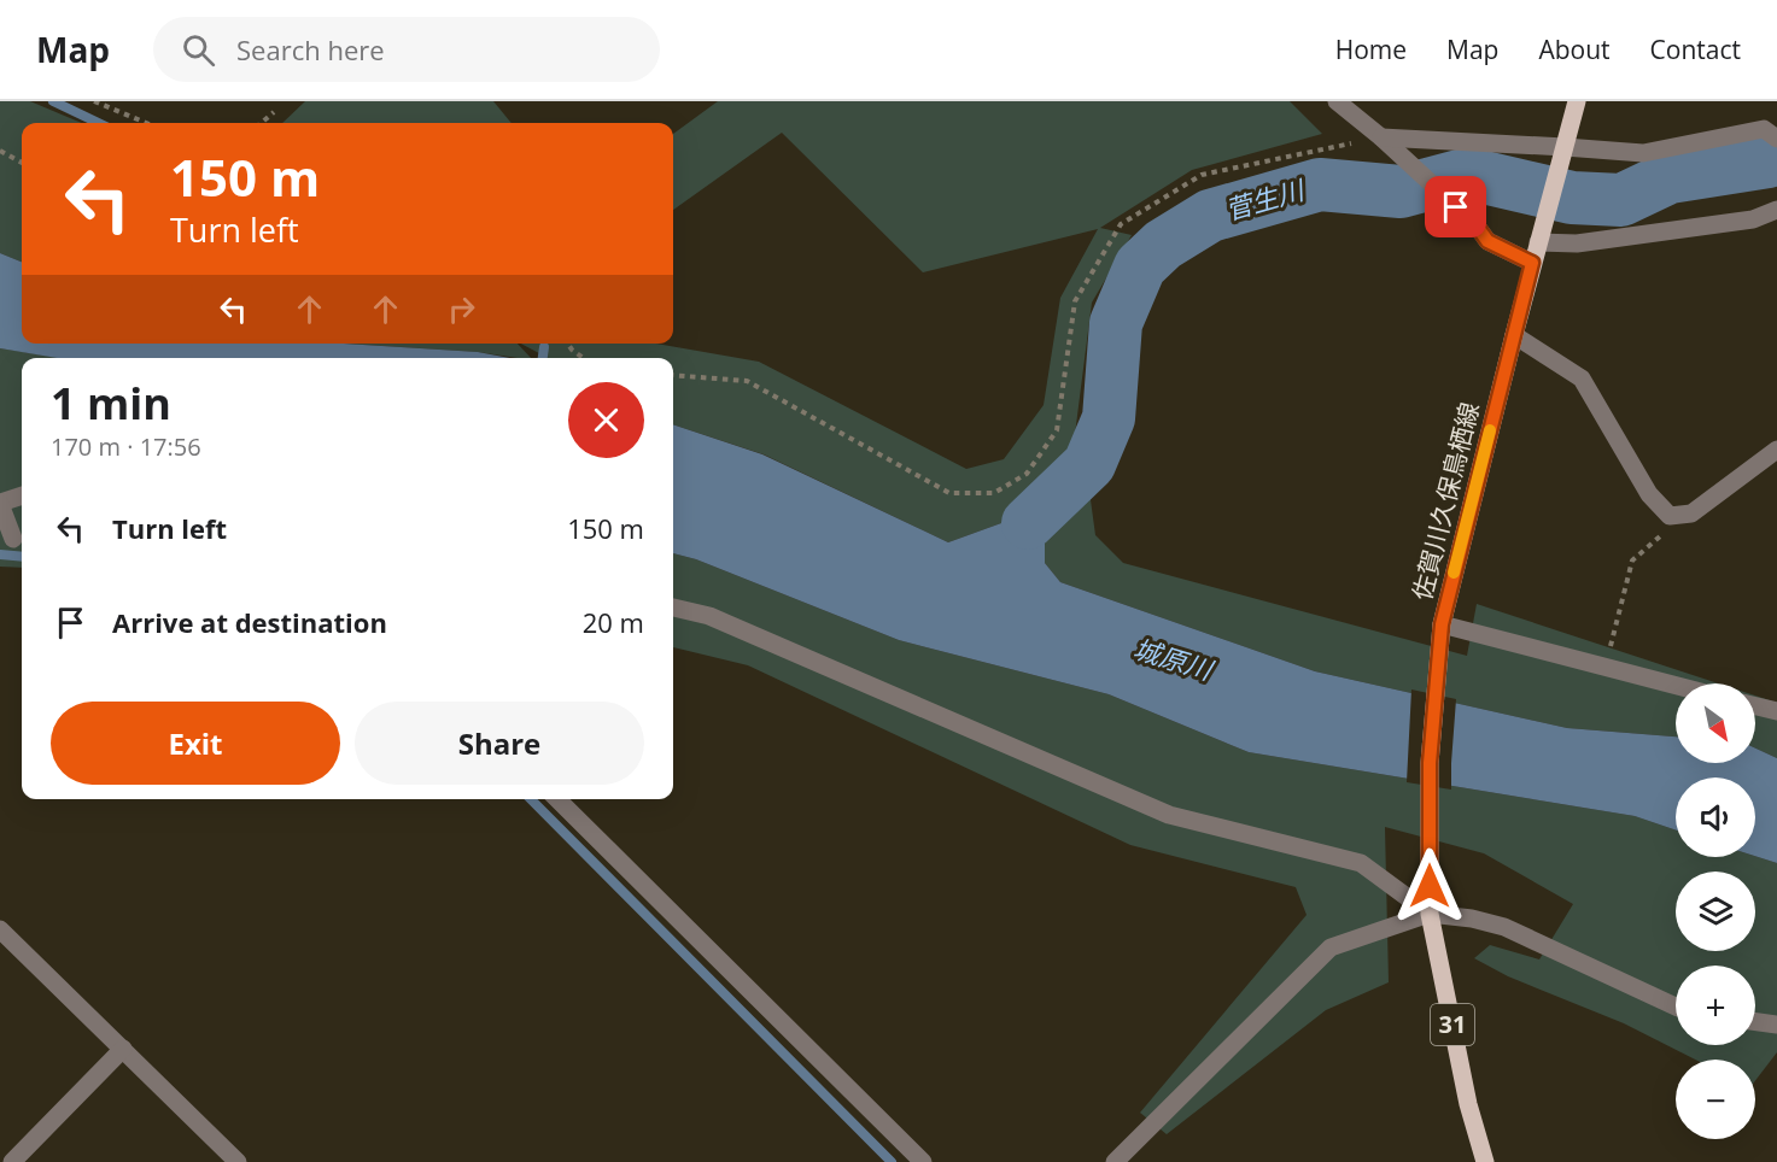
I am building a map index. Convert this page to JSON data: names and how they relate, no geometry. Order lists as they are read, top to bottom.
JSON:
{
  "streets": {
    "main road": ["佐賀川久保鳥栖線", "31"]
  },
  "crossings": [
    ["佐賀川久保鳥栖線", "31"]
  ],
  "water": ["菅生川", "城原川"],
  "north": "bottom right",
  "page": {
    "header": "Map",
    "search": "Search here",
    "nav": [
      "Home",
      "Map",
      "About",
      "Contact"
    ],
    "turn": ["150 m", "Turn left"],
    "heading": ["1 min", "170 m · 17:56"],
    "list": [
      {
        "name": "Turn left",
        "value": "150 m"
      },
      {
        "name": "Arrive at destination",
        "value": "20 m"
      }
    ],
    "map_buttons": ["+", "−"],
    "buttons": ["Exit", "Share"]
  }
}
